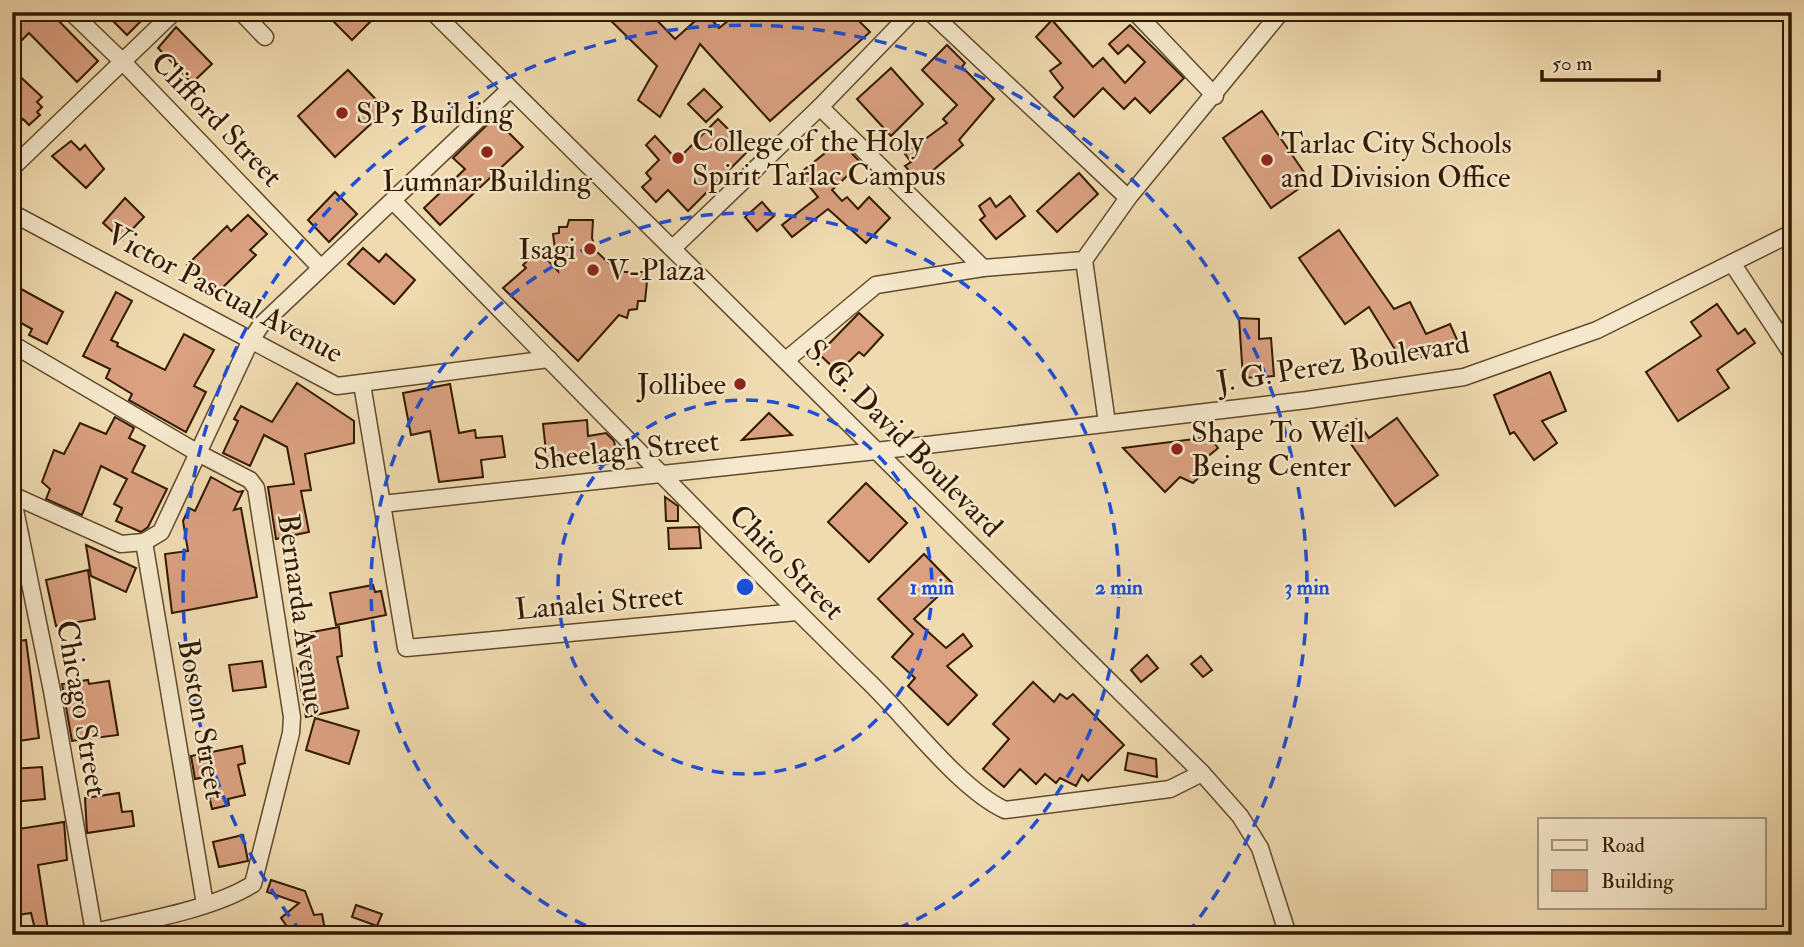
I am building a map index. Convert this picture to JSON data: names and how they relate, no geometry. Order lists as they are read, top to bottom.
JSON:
{
  "streets": {
    "street": [
      "Clifford Street",
      "Victor Pascual Avenue",
      "J. G. Perez Boulevard",
      "S. G. David Boulevard",
      "Sheelagh Street",
      "Chito Street",
      "Lanalei Street",
      "Bernarda Avenue",
      "Chicago Street",
      "Boston Street"
    ]
  },
  "crossings": [
    ["Victor Pascual Avenue", "Sheelagh Street"],
    ["Victor Pascual Avenue", "Lanalei Street"],
    ["J. G. Perez Boulevard", "S. G. David Boulevard"],
    ["J. G. Perez Boulevard", "Sheelagh Street"],
    ["S. G. David Boulevard", "Sheelagh Street"],
    ["S. G. David Boulevard", "Chito Street"],
    ["Sheelagh Street", "Chito Street"],
    ["Chito Street", "Lanalei Street"],
    ["Bernarda Avenue", "Chicago Street"],
    ["Bernarda Avenue", "Boston Street"]
  ],
  "places": [
    "SP5 Building",
    "Lumnar Building",
    "College of the Holy Spirit Tarlac Campus",
    "Tarlac City Schools and Division Office",
    "Isagi",
    "V-Plaza",
    "Jollibee",
    "Shape To Well Being Center"
  ],
  "legend": ["Road", "Building"],
  "scale_bar": "50 m",
  "rings": ["1 min", "2 min", "3 min"]
}
